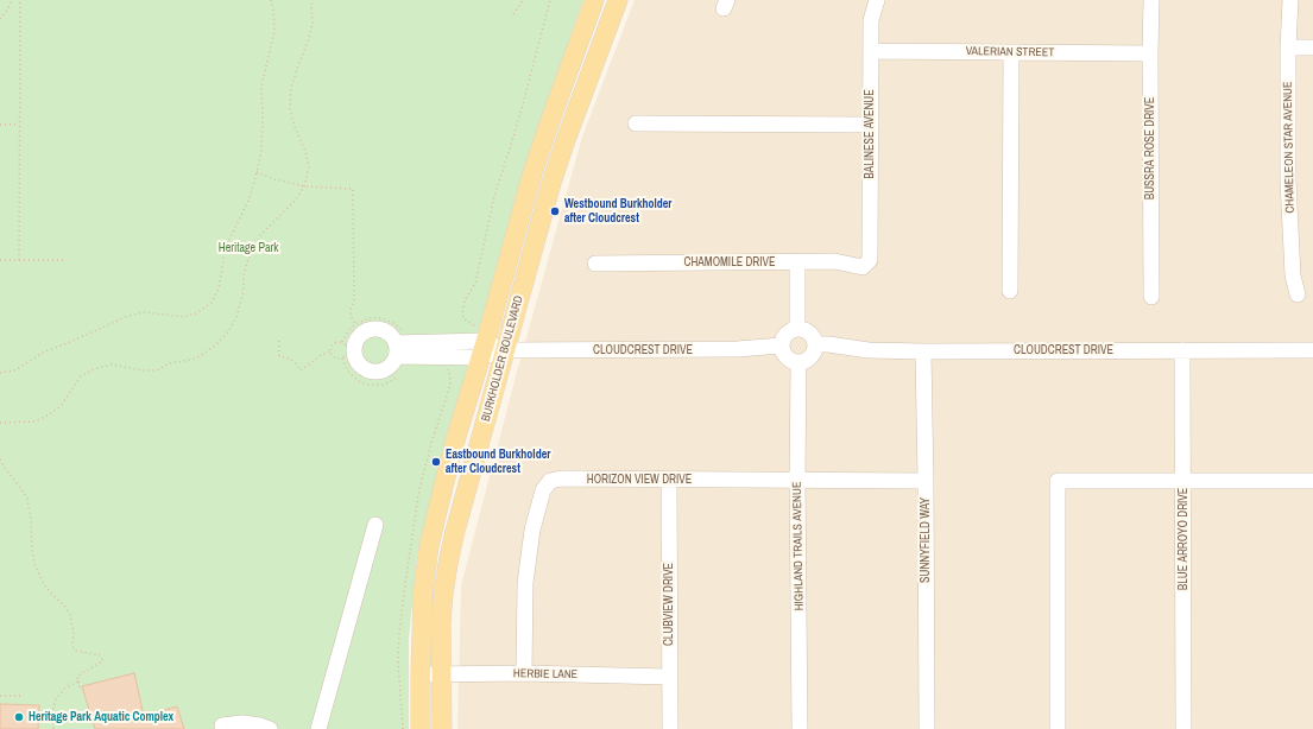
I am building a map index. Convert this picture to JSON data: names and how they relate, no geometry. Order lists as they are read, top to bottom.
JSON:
{
  "streets": {
    "main road": ["BURKHOLDER BOULEVARD"],
    "street": [
      "VALERIAN STREET",
      "BALINESE AVENUE",
      "CHAMELEON STAR AVENUE",
      "BUSSRA ROSE DRIVE",
      "CHAMOMILE DRIVE",
      "CLOUDCREST DRIVE",
      "HORIZON VIEW DRIVE",
      "BLUE ARROYO DRIVE",
      "SUNNYFIELD WAY",
      "HIGHLAND TRAILS AVENUE",
      "CLUBVIEW DRIVE",
      "HERBIE LANE"
    ]
  },
  "crossings": [
    ["VALERIAN STREET", "BALINESE AVENUE"],
    ["VALERIAN STREET", "BUSSRA ROSE DRIVE"],
    ["BALINESE AVENUE", "CHAMOMILE DRIVE"],
    ["CLOUDCREST DRIVE", "BURKHOLDER BOULEVARD"],
    ["CLOUDCREST DRIVE", "BLUE ARROYO DRIVE"],
    ["CLOUDCREST DRIVE", "SUNNYFIELD WAY"],
    ["CLOUDCREST DRIVE", "HIGHLAND TRAILS AVENUE"],
    ["BURKHOLDER BOULEVARD", "HERBIE LANE"],
    ["HORIZON VIEW DRIVE", "SUNNYFIELD WAY"],
    ["HORIZON VIEW DRIVE", "HIGHLAND TRAILS AVENUE"],
    ["HORIZON VIEW DRIVE", "CLUBVIEW DRIVE"],
    ["HORIZON VIEW DRIVE", "HERBIE LANE"],
    ["CLUBVIEW DRIVE", "HERBIE LANE"]
  ],
  "parks": ["Heritage Park"],
  "places": ["Westbound Burkholder after Cloudcrest", "Eastbound Burkholder after Cloudcrest", "Heritage Park Aquatic Complex"]
}
